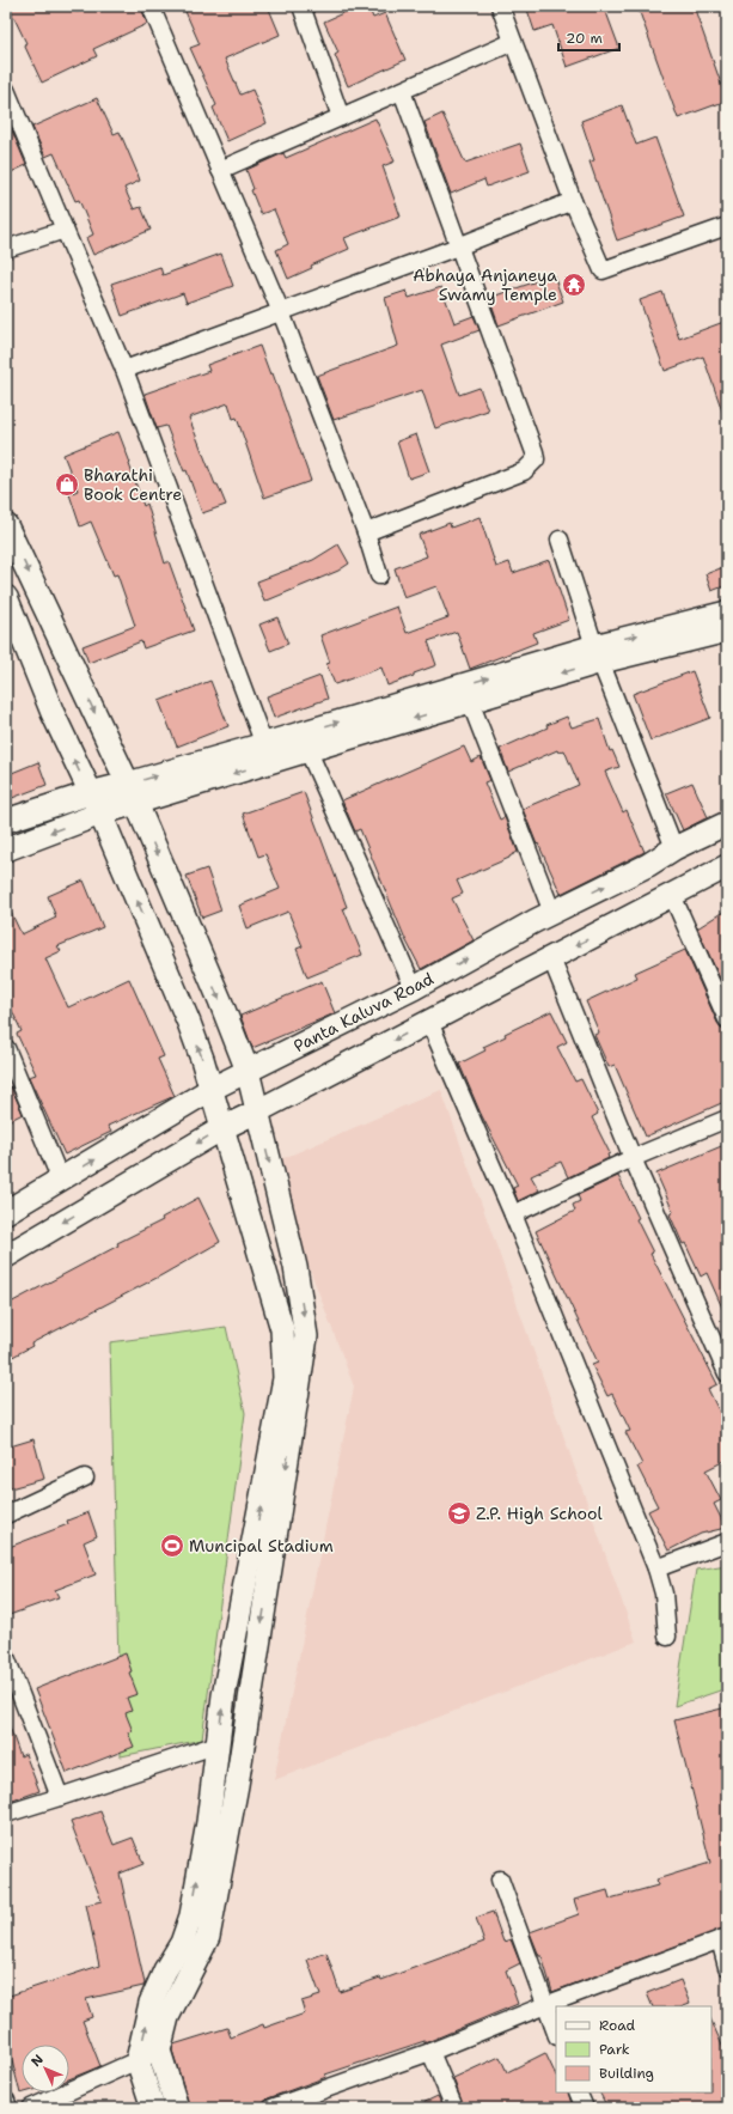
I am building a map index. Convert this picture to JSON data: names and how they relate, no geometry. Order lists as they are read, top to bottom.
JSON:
{
  "streets": {
    "street": ["Panta Kaluva Road"]
  },
  "places": {
    "temple": ["Abhaya Anjaneya Swamy Temple"],
    "shop": ["Bharathi Book Centre"],
    "school or university": ["Z.P. High School"],
    "sports": ["Muncipal Stadium"]
  },
  "legend": ["Road", "Park", "Building"],
  "scale_bar": "20 m",
  "north": "top left"
}
